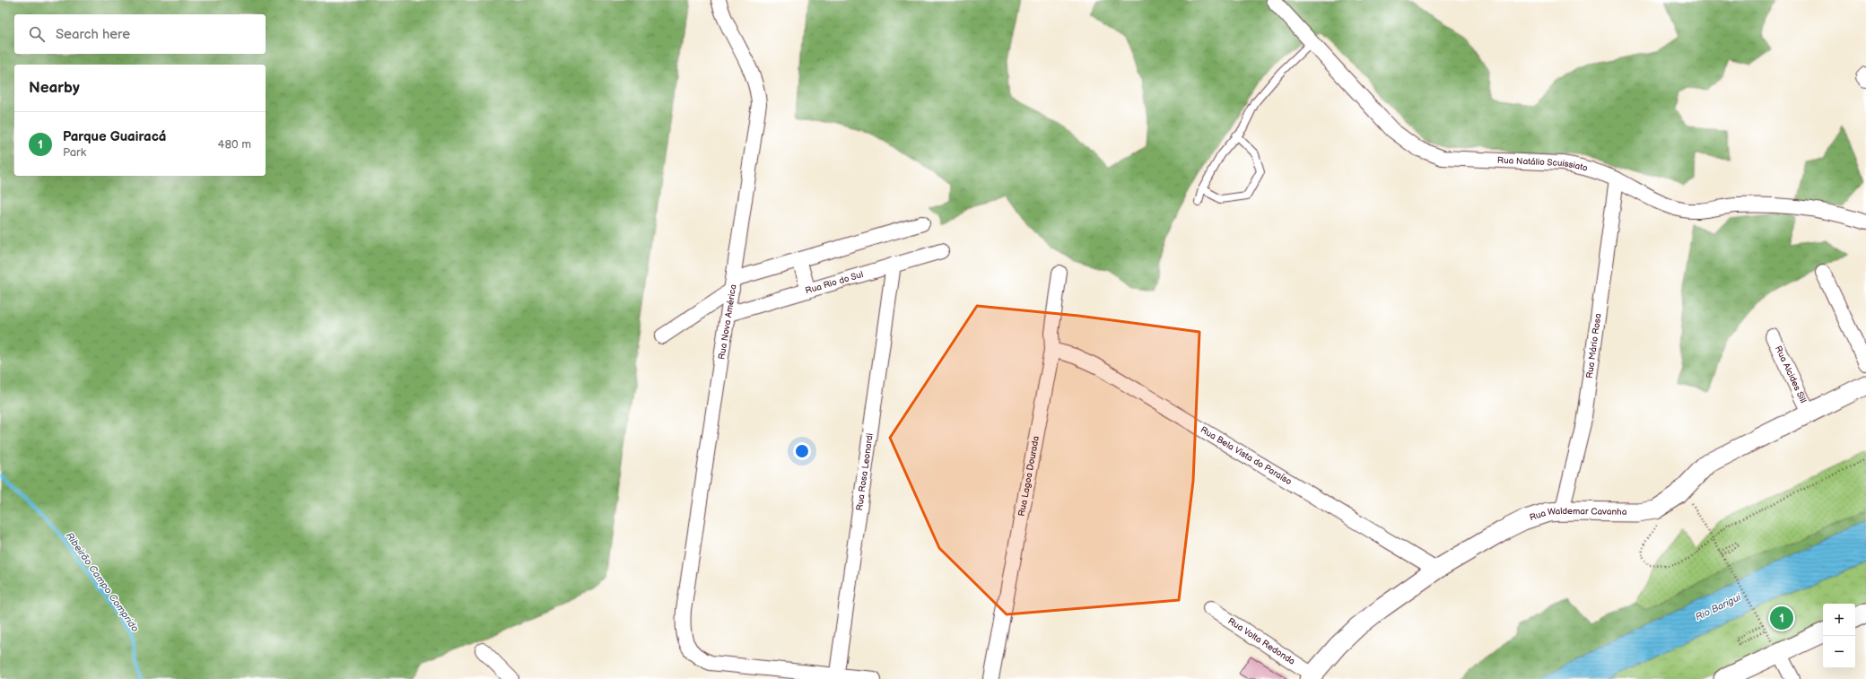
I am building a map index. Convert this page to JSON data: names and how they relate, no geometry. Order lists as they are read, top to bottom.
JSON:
{
  "streets": {
    "street": [
      "Rua Natálio Scuissiato",
      "Rua Rio do Sul",
      "Rua Nova América",
      "Rua Mário Rosa",
      "Rua Alcides Sill",
      "Rua Bela Vista do Paraíso",
      "Rua Rosa Leonardi",
      "Rua Lagoa Dourada",
      "Rua Waldemar Cavanha",
      "Rua Volta Redonda"
    ]
  },
  "crossings": [
    ["Rua Natálio Scuissiato", "Rua Mário Rosa"],
    ["Rua Rio do Sul", "Rua Nova América"],
    ["Rua Rio do Sul", "Rua Rosa Leonardi"],
    ["Rua Nova América", "Rua Rosa Leonardi"],
    ["Rua Mário Rosa", "Rua Waldemar Cavanha"],
    ["Rua Alcides Sill", "Rua Waldemar Cavanha"],
    ["Rua Bela Vista do Paraíso", "Rua Lagoa Dourada"],
    ["Rua Bela Vista do Paraíso", "Rua Waldemar Cavanha"],
    ["Rua Waldemar Cavanha", "Rua Volta Redonda"]
  ],
  "water": ["Ribeirão Campo Comprido", "Rio Barigui"],
  "page": {
    "search": "Search here",
    "heading": "Nearby",
    "list": [
      {
        "mark": "1",
        "name": "Parque Guairacá",
        "note": "Park",
        "value": "480 m"
      }
    ],
    "map_buttons": ["+", "−"],
    "pins": "1"
  }
}
